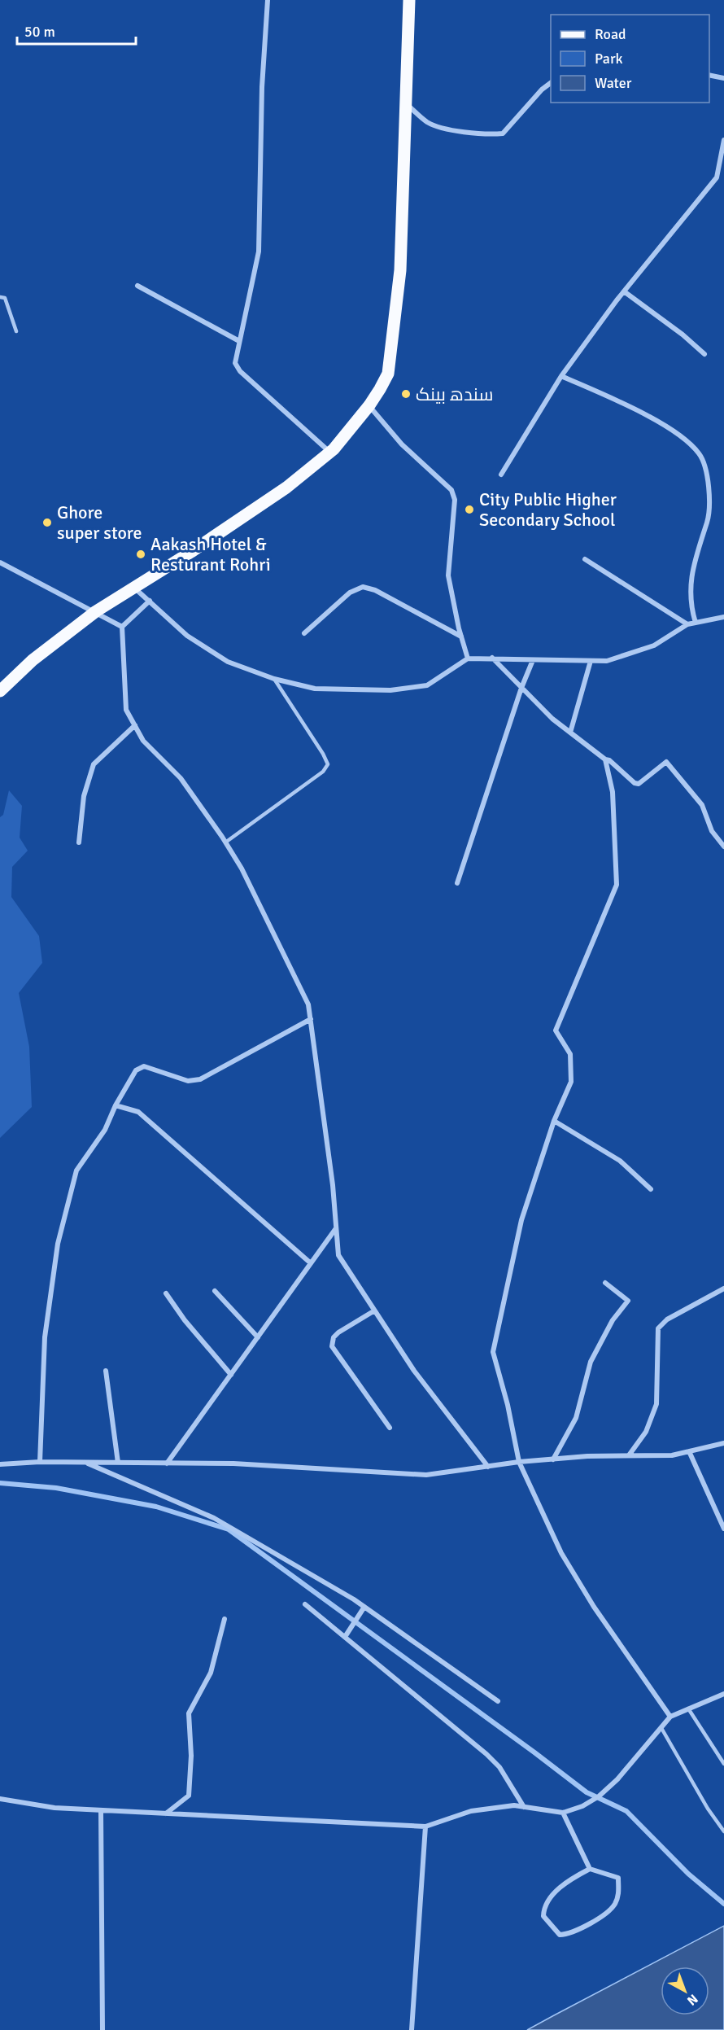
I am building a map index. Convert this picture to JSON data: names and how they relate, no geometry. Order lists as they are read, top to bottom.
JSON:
{
  "places": [
    "سندھ بینک",
    "City Public Higher Secondary School",
    "Ghore super store",
    "Aakash Hotel & Resturant Rohri"
  ],
  "legend": ["Road", "Park", "Water"],
  "scale_bar": "50 m",
  "north": "bottom right"
}
